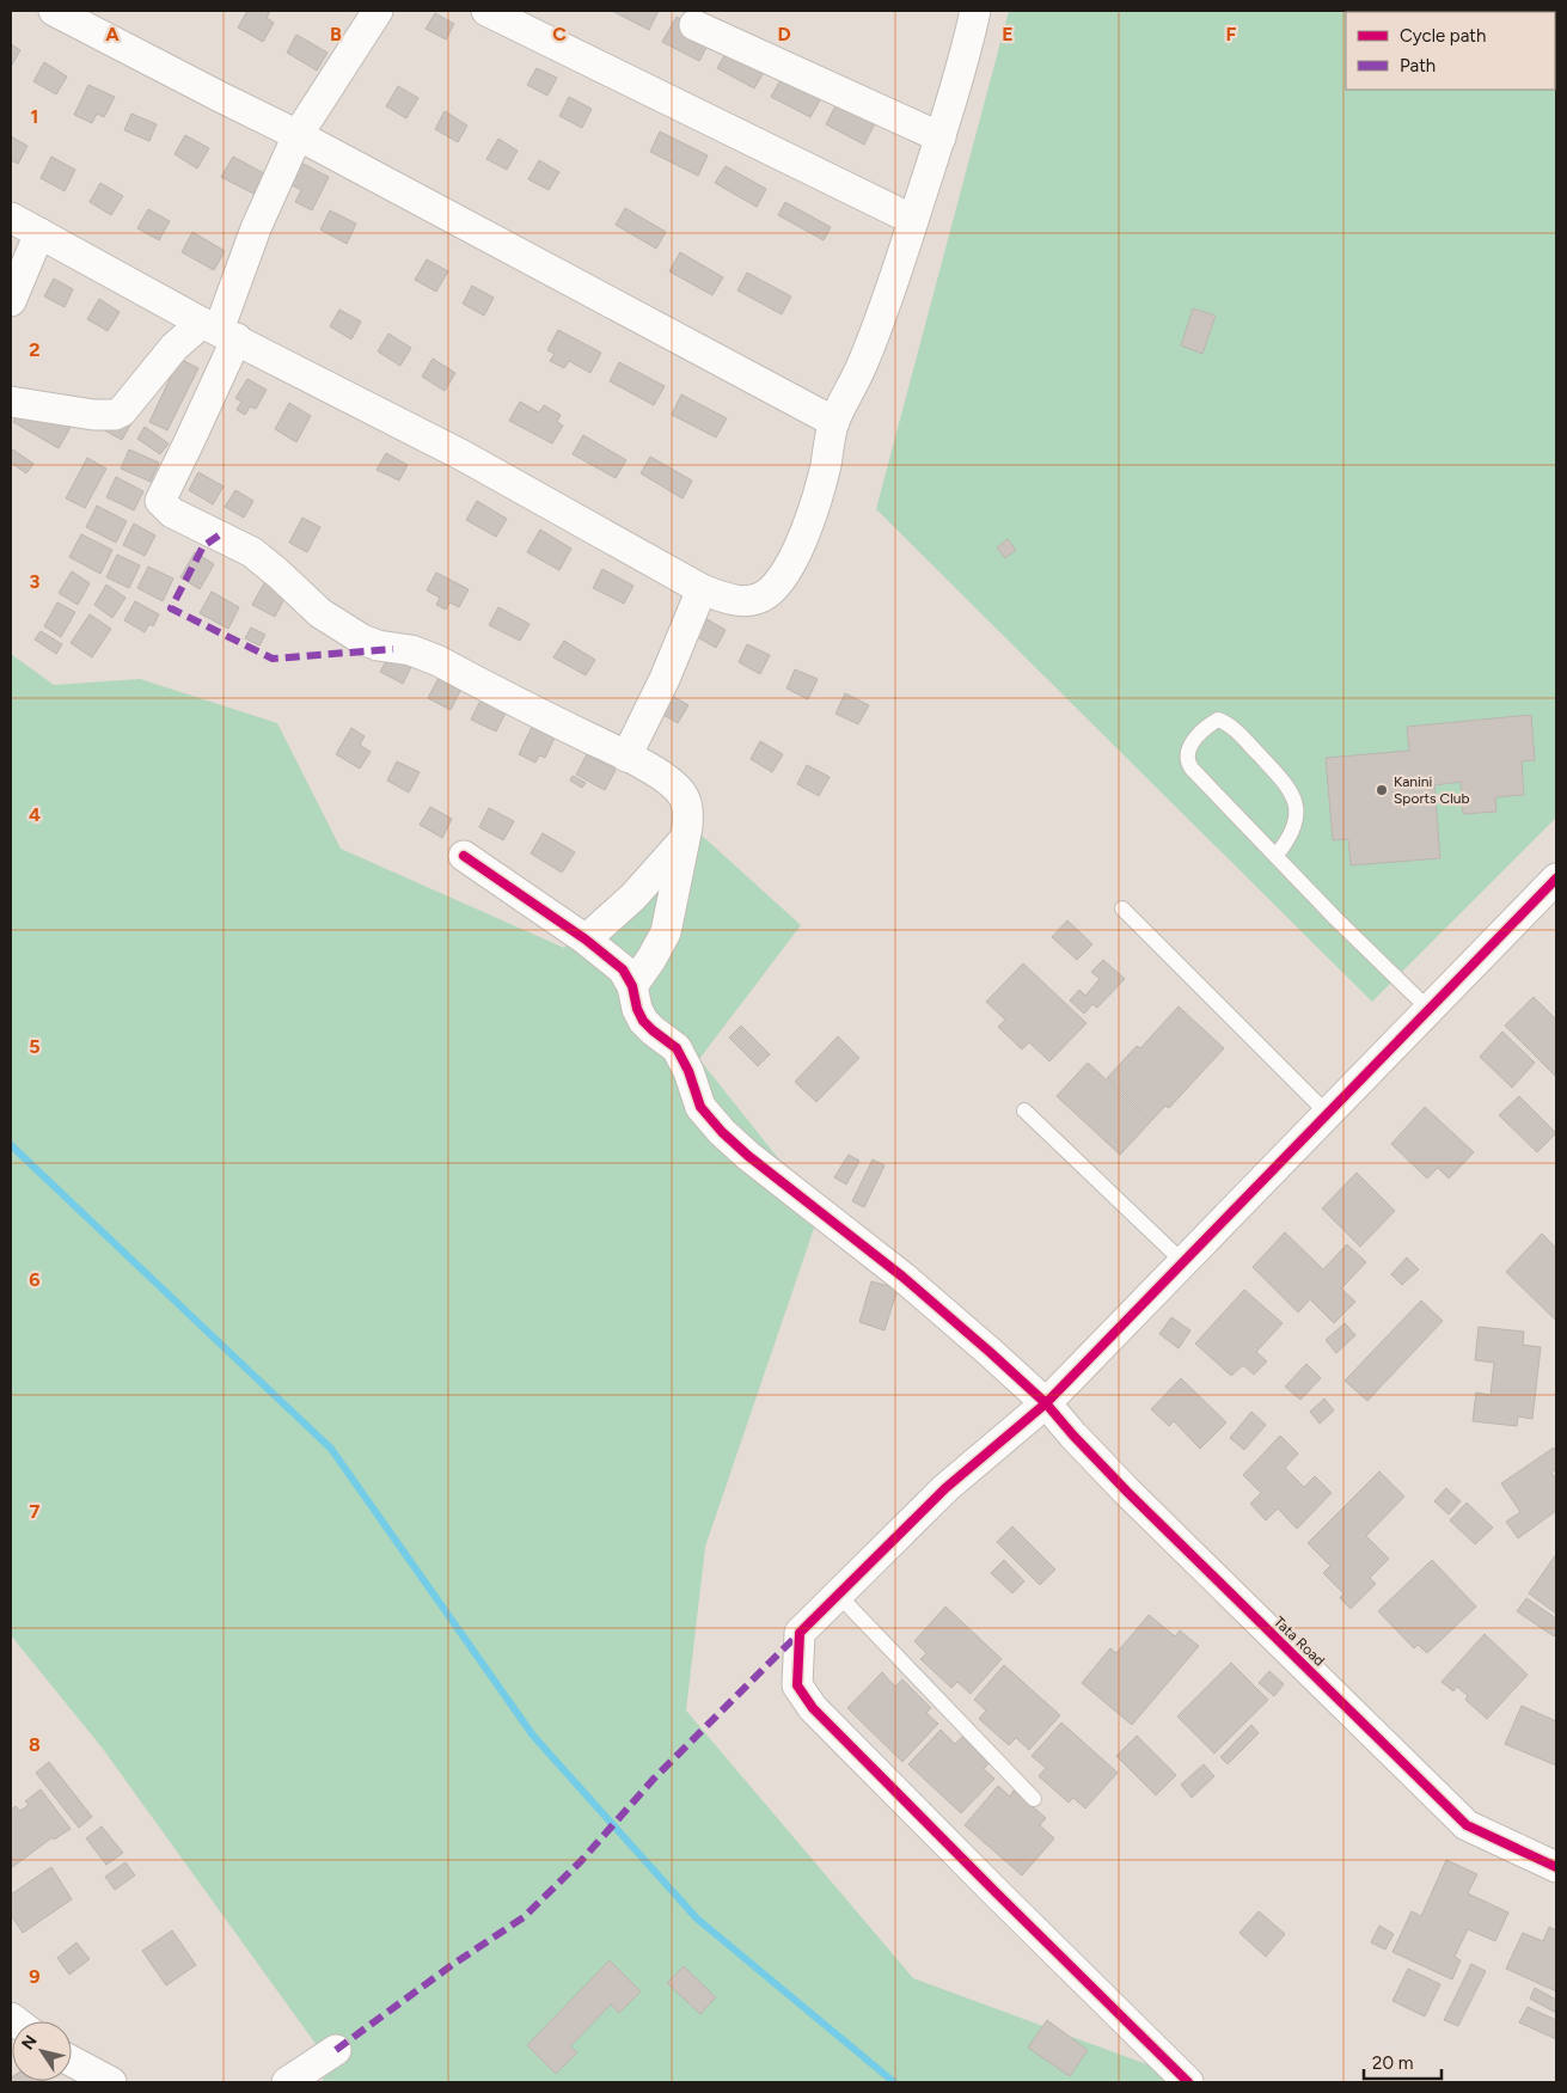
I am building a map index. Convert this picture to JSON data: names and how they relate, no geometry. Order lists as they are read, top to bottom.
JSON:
{
  "streets": {
    "street": ["Tata Road"]
  },
  "places": ["Kanini Sports Club"],
  "legend": ["Cycle path", "Path"],
  "scale_bar": "20 m",
  "north": "top left",
  "grid": {
    "columns": [
      "A",
      "B",
      "C",
      "D",
      "E",
      "F"
    ],
    "rows": [
      "1",
      "2",
      "3",
      "4",
      "5",
      "6",
      "7",
      "8",
      "9"
    ]
  }
}
